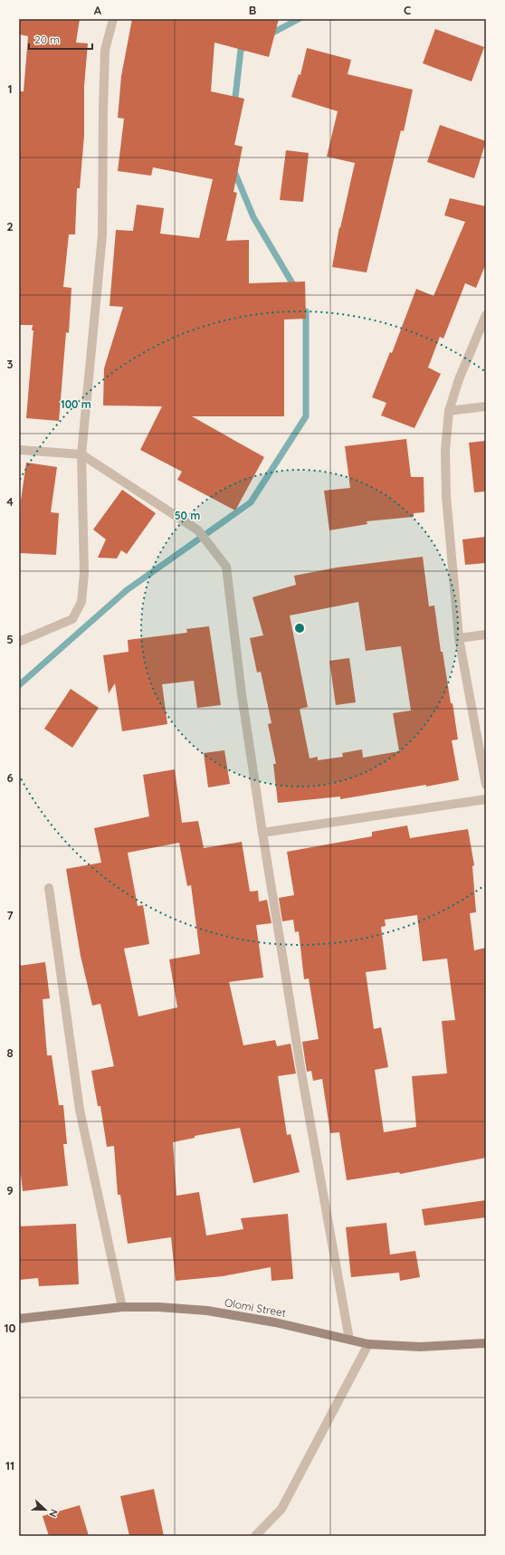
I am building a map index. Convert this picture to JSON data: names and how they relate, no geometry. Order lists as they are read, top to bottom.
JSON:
{
  "streets": {
    "main road": ["Olomi Street"]
  },
  "scale_bar": "20 m",
  "north": "right",
  "grid": {
    "columns": ["A", "B", "C"],
    "rows": [
      "1",
      "2",
      "3",
      "4",
      "5",
      "6",
      "7",
      "8",
      "9",
      "10",
      "11"
    ]
  },
  "rings": ["100 m", "50 m"]
}
